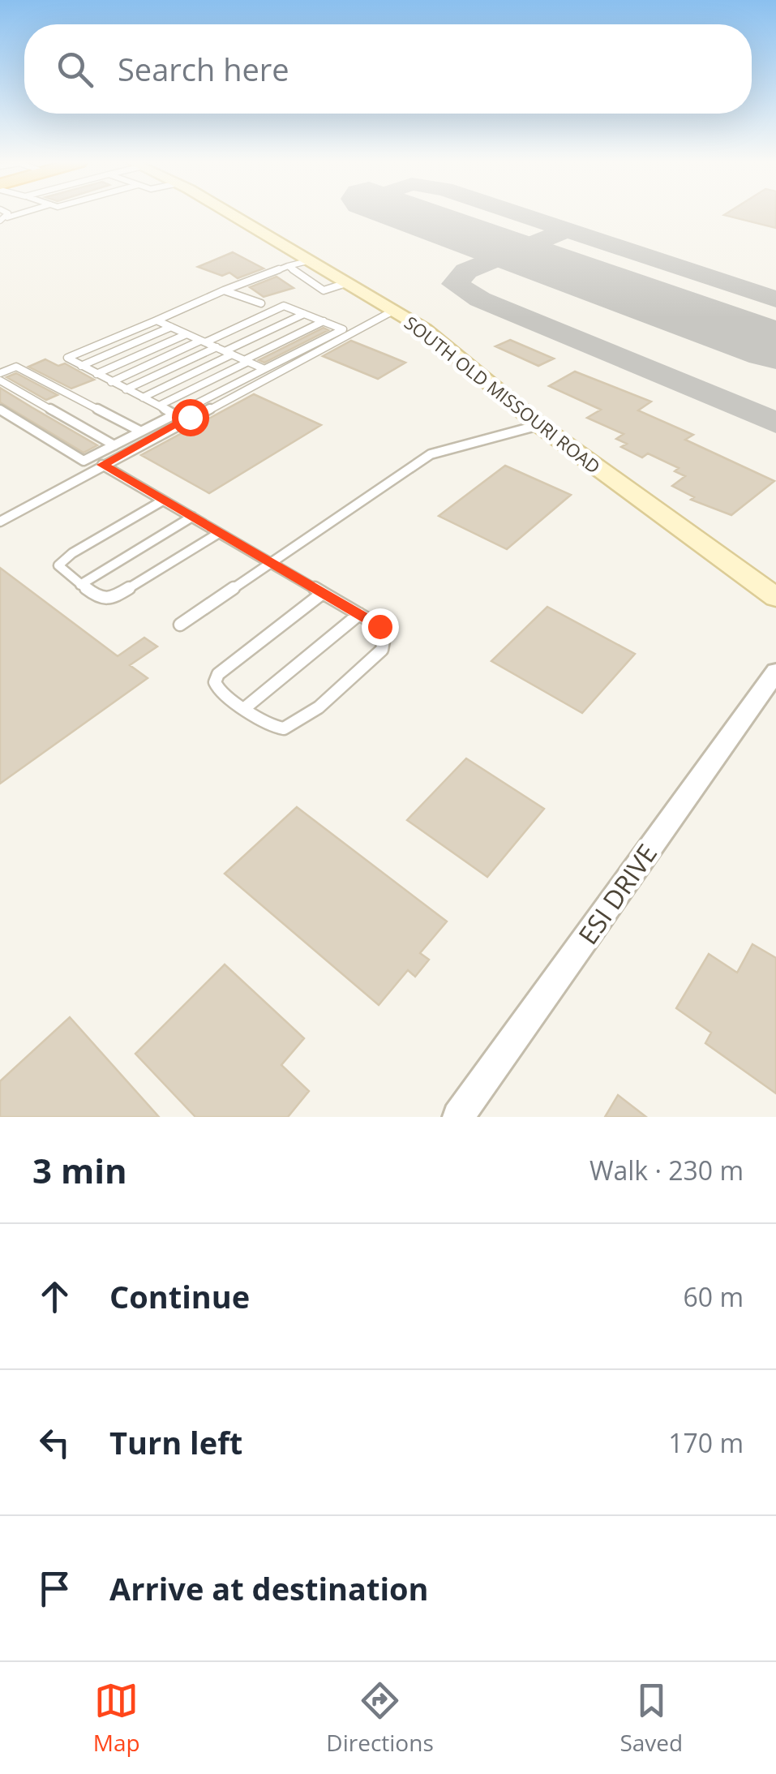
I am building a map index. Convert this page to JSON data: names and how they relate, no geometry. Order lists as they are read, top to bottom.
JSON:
{
  "streets": {
    "main road": ["SOUTH OLD MISSOURI ROAD"],
    "street": ["ESI DRIVE"]
  },
  "page": {
    "search": "Search here",
    "heading": ["3 min", "Walk · 230 m"],
    "list": [
      ["Continue", "60 m"],
      ["Turn left", "170 m"],
      "Arrive at destination"
    ],
    "nav": ["Map", "Directions", "Saved"]
  }
}
